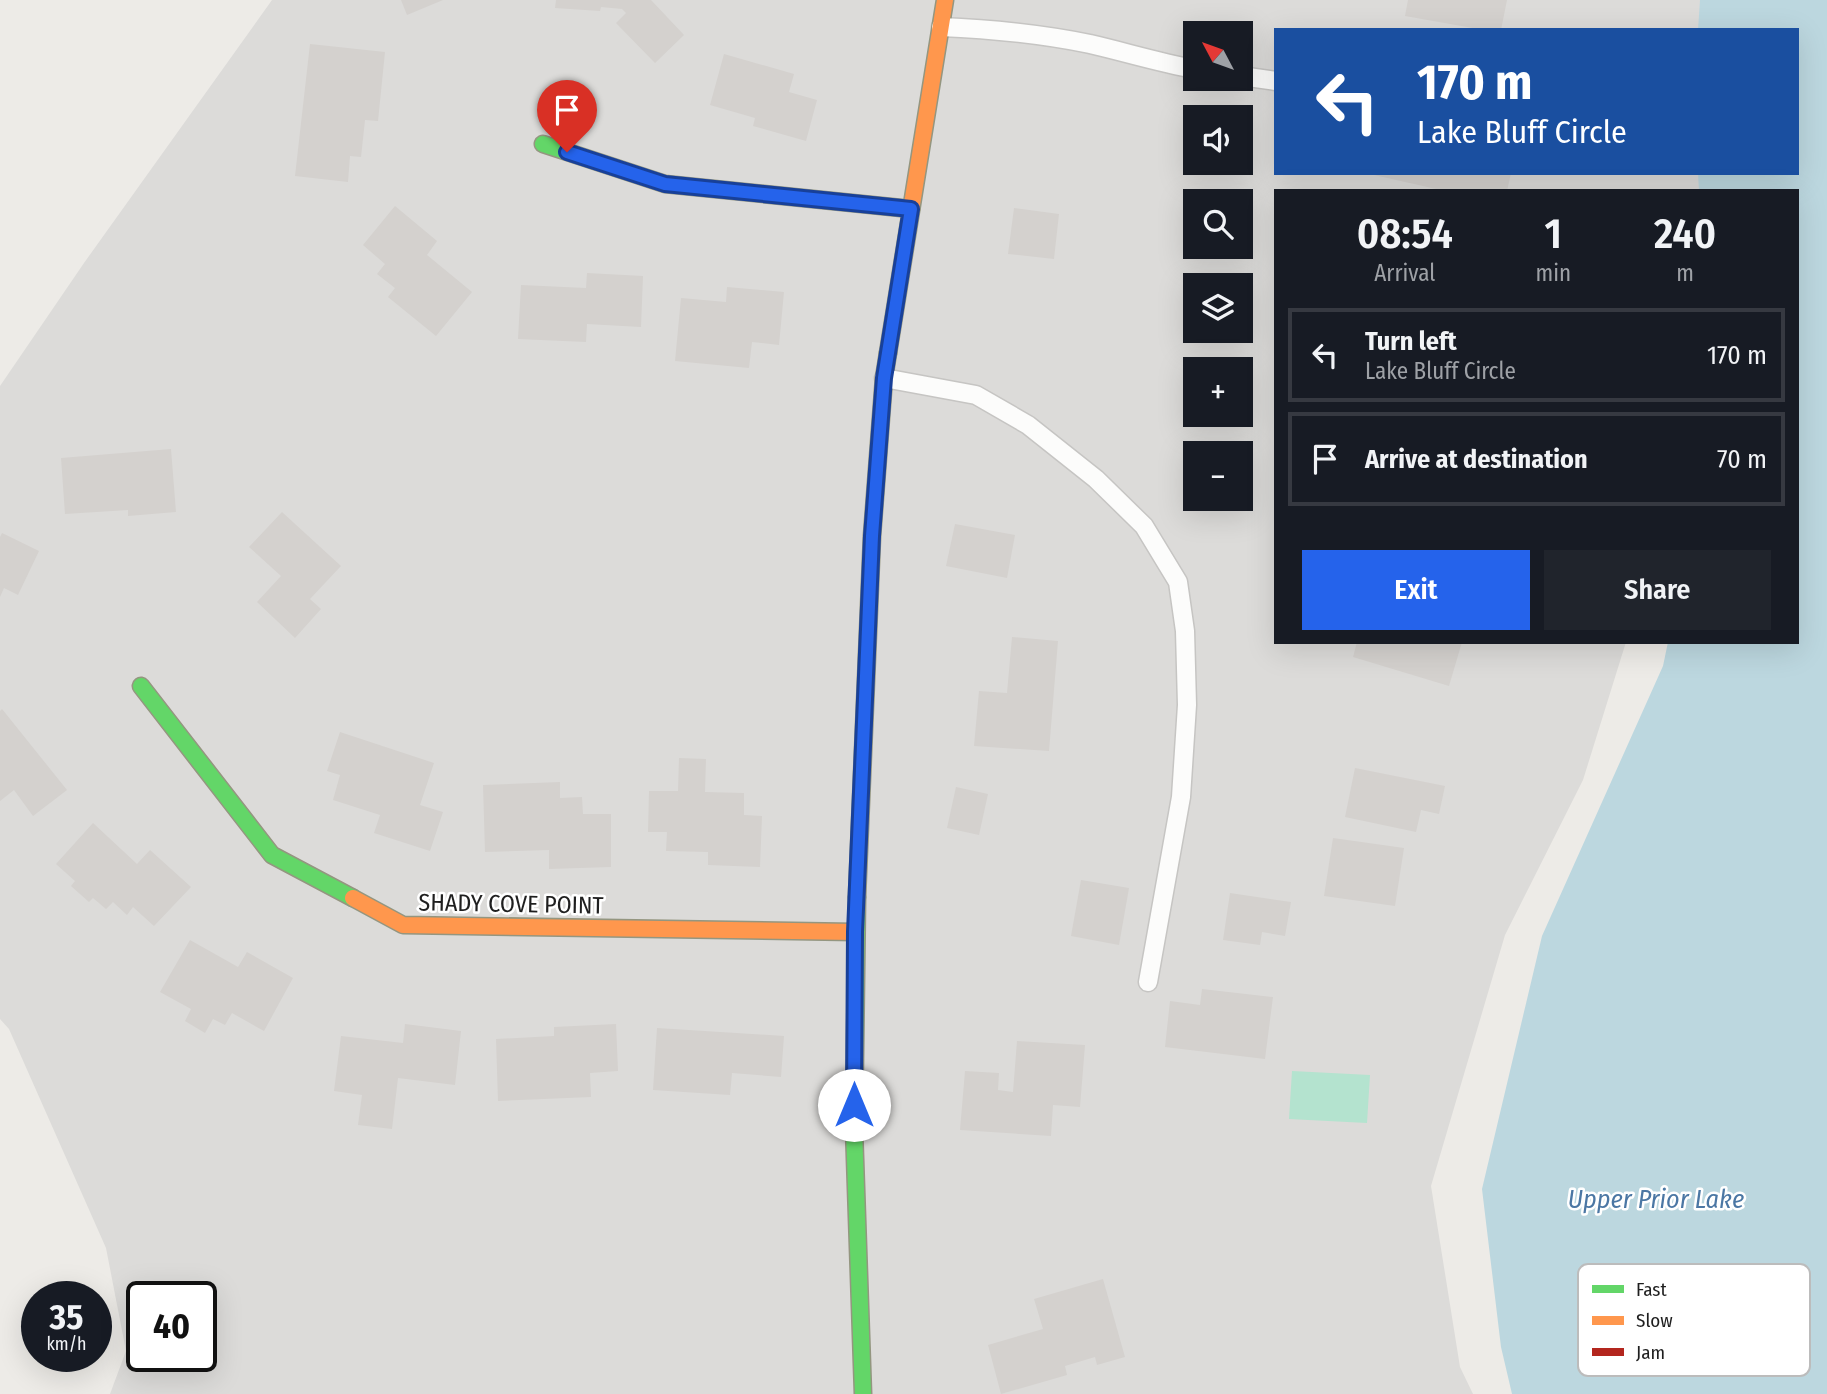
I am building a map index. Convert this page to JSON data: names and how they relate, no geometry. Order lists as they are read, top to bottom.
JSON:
{
  "streets": {
    "street": ["SHADY COVE POINT"]
  },
  "water": ["Upper Prior Lake"],
  "legend": ["Fast", "Slow", "Jam"],
  "north": "top left",
  "page": {
    "map_buttons": ["+", "−"],
    "turn": ["170 m", "Lake Bluff Circle"],
    "eta": [
      "08:54",
      "Arrival",
      "1",
      "min",
      "240",
      "m"
    ],
    "list": [
      {
        "name": "Turn left",
        "note": "Lake Bluff Circle",
        "value": "170 m"
      },
      {
        "name": "Arrive at destination",
        "value": "70 m"
      }
    ],
    "buttons": ["Exit", "Share"],
    "speed": "35 km/h",
    "limit": "40"
  }
}
